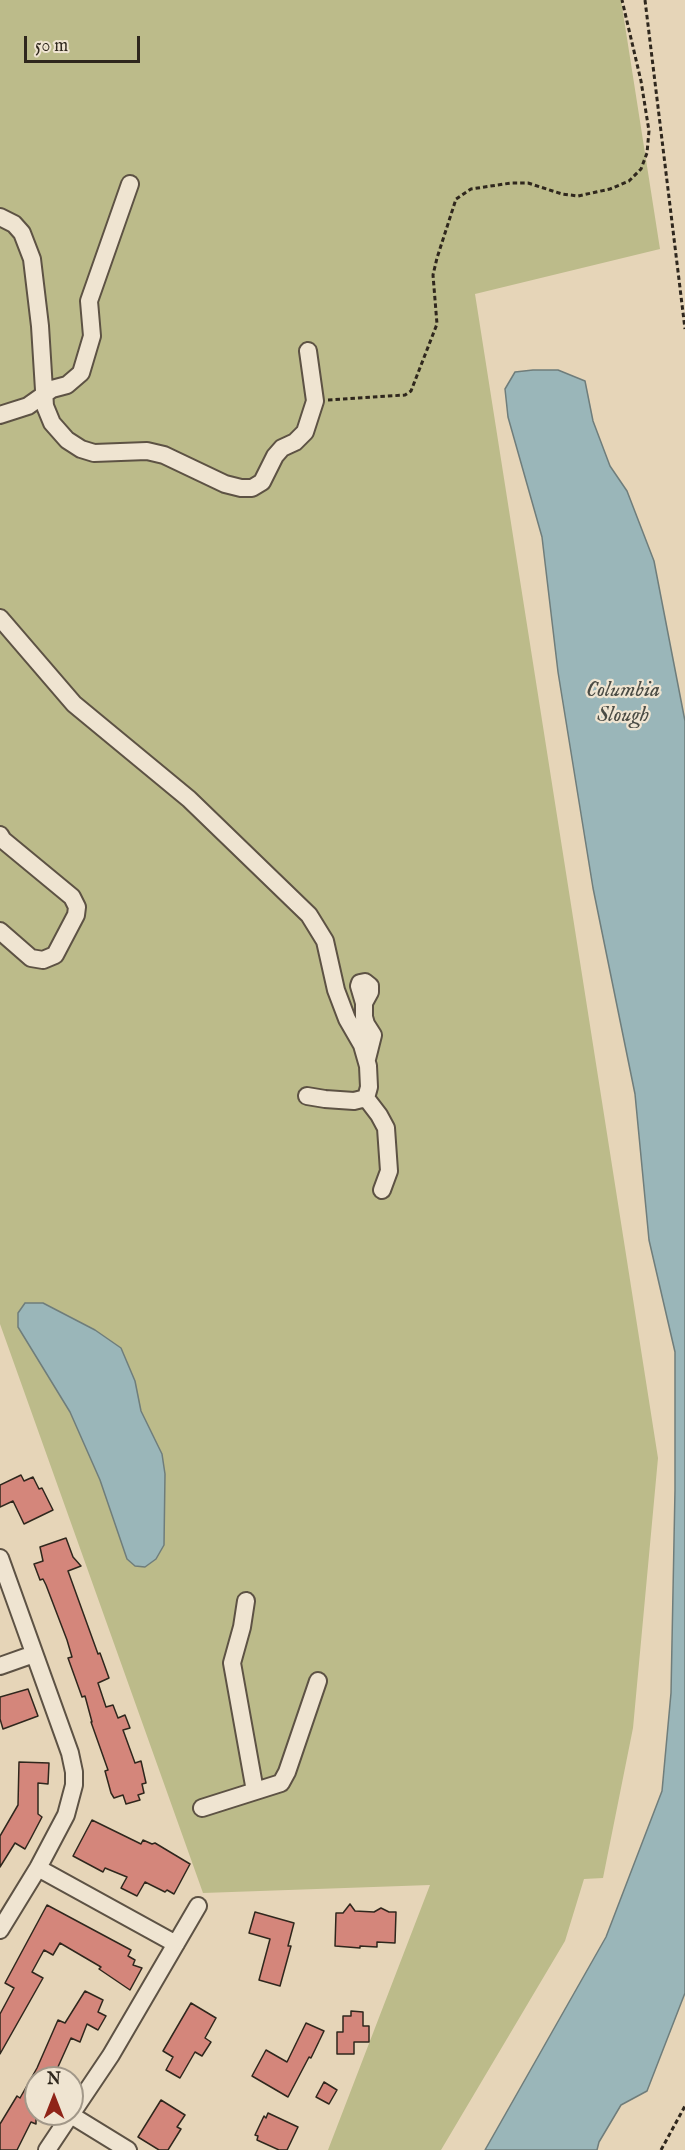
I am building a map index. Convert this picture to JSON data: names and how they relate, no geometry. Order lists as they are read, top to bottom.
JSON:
{
  "water": ["Columbia Slough"],
  "scale_bar": "50 m",
  "north": "top"
}
